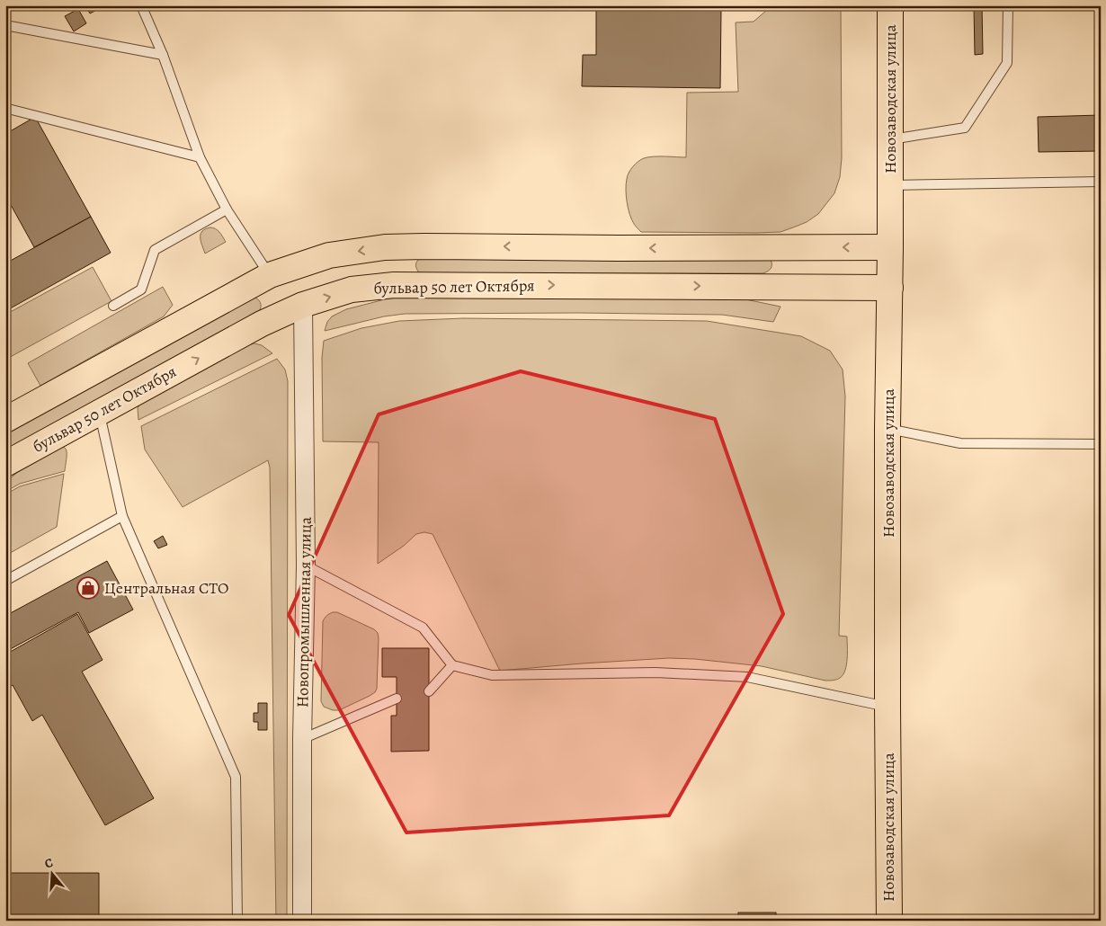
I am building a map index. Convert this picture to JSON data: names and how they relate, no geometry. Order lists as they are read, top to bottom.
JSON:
{
  "streets": {
    "main road": ["Новозаводская улица", "бульвар 50 лет Октября"],
    "street": ["Новопромышленная улица"]
  },
  "crossings": [
    ["Новозаводская улица", "бульвар 50 лет Октября"],
    ["бульвар 50 лет Октября", "Новопромышленная улица"]
  ],
  "places": {
    "shop": ["Центральная СТО"]
  },
  "north": "top"
}
